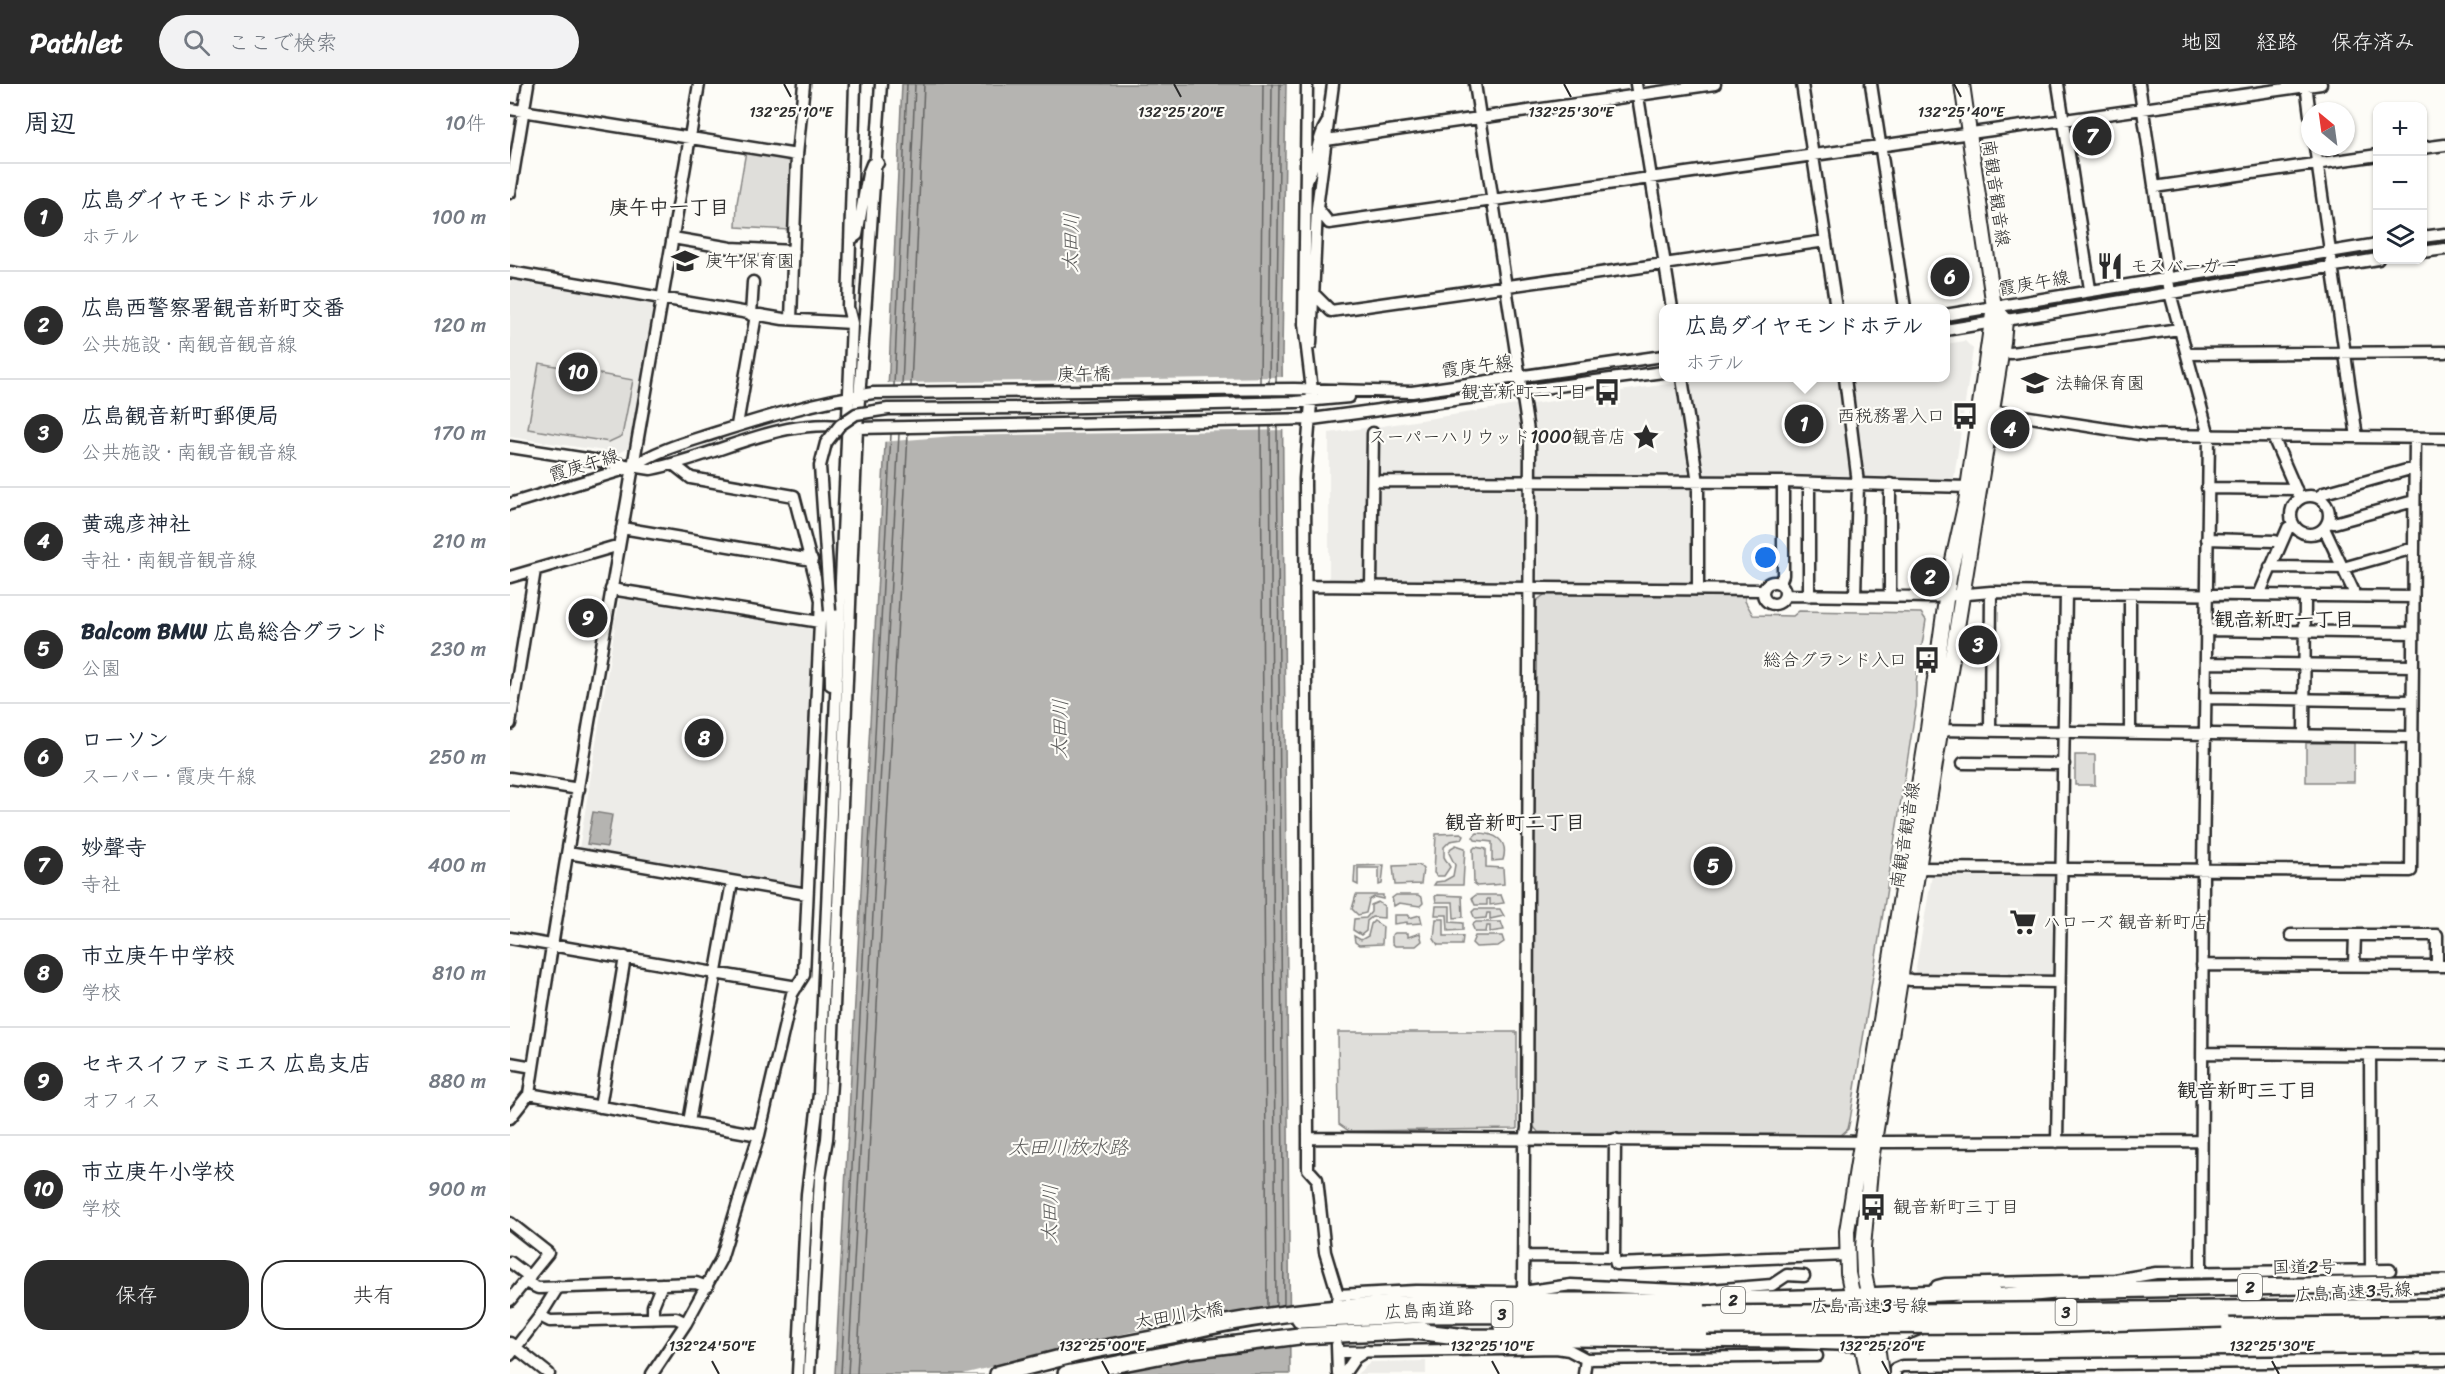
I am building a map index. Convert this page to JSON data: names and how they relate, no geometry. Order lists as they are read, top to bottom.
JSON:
{
  "streets": {
    "highway": [
      "国道2号",
      "2",
      "広島高速3号線",
      "広島南道路",
      "3",
      "太田川大橋"
    ],
    "main road": ["南観音観音線"],
    "street": ["霞庚午線", "庚午橋"]
  },
  "crossings": [
    ["南観音観音線", "霞庚午線"],
    ["南観音観音線", "国道2号"],
    ["南観音観音線", "2"],
    ["霞庚午線", "庚午橋"],
    ["国道2号", "2"],
    ["広島高速3号線", "広島南道路"],
    ["広島南道路", "太田川大橋"]
  ],
  "districts": [
    "庚午中一丁目",
    "観音新町一丁目",
    "観音新町二丁目",
    "観音新町三丁目"
  ],
  "water": ["太田川", "太田川放水路"],
  "places": {
    "school or university": ["庚午保育園", "法輪保育園"],
    "restaurant": ["モスバーガー"],
    "bus stop": [
      "観音新町二丁目",
      "西税務署入口",
      "総合グランド入口",
      "観音新町三丁目"
    ],
    "place": ["スーパーハリウッド1000観音店"],
    "supermarket": ["ハローズ 観音新町店"]
  },
  "north": "top left",
  "page": {
    "header": "Pathlet",
    "search": "ここで検索",
    "nav": ["地図", "経路", "保存済み"],
    "heading": ["周辺", "10件"],
    "map_buttons": ["+", "−"],
    "pins": [
      "7",
      "6",
      "10",
      "1",
      "4",
      "2",
      "9",
      "3",
      "8",
      "5"
    ],
    "list": [
      {
        "mark": "1",
        "name": "広島ダイヤモンドホテル",
        "note": "ホテル",
        "value": "100 m"
      },
      {
        "mark": "2",
        "name": "広島西警察署観音新町交番",
        "note": "公共施設 · 南観音観音線",
        "value": "120 m"
      },
      {
        "mark": "3",
        "name": "広島観音新町郵便局",
        "note": "公共施設 · 南観音観音線",
        "value": "170 m"
      },
      {
        "mark": "4",
        "name": "黄魂彦神社",
        "note": "寺社 · 南観音観音線",
        "value": "210 m"
      },
      {
        "mark": "5",
        "name": "Balcom BMW 広島総合グランド",
        "note": "公園",
        "value": "230 m"
      },
      {
        "mark": "6",
        "name": "ローソン",
        "note": "スーパー · 霞庚午線",
        "value": "250 m"
      },
      {
        "mark": "7",
        "name": "妙聲寺",
        "note": "寺社",
        "value": "400 m"
      },
      {
        "mark": "8",
        "name": "市立庚午中学校",
        "note": "学校",
        "value": "810 m"
      },
      {
        "mark": "9",
        "name": "セキスイファミエス 広島支店",
        "note": "オフィス",
        "value": "880 m"
      },
      {
        "mark": "10",
        "name": "市立庚午小学校",
        "note": "学校",
        "value": "900 m"
      }
    ],
    "popup": ["広島ダイヤモンドホテル", "ホテル"],
    "buttons": ["保存", "共有"]
  },
  "coordinates": [
    "132°25'10\"E",
    "132°25'20\"E",
    "132°25'30\"E",
    "132°25'40\"E",
    "132°24'50\"E",
    "132°25'00\"E"
  ]
}
